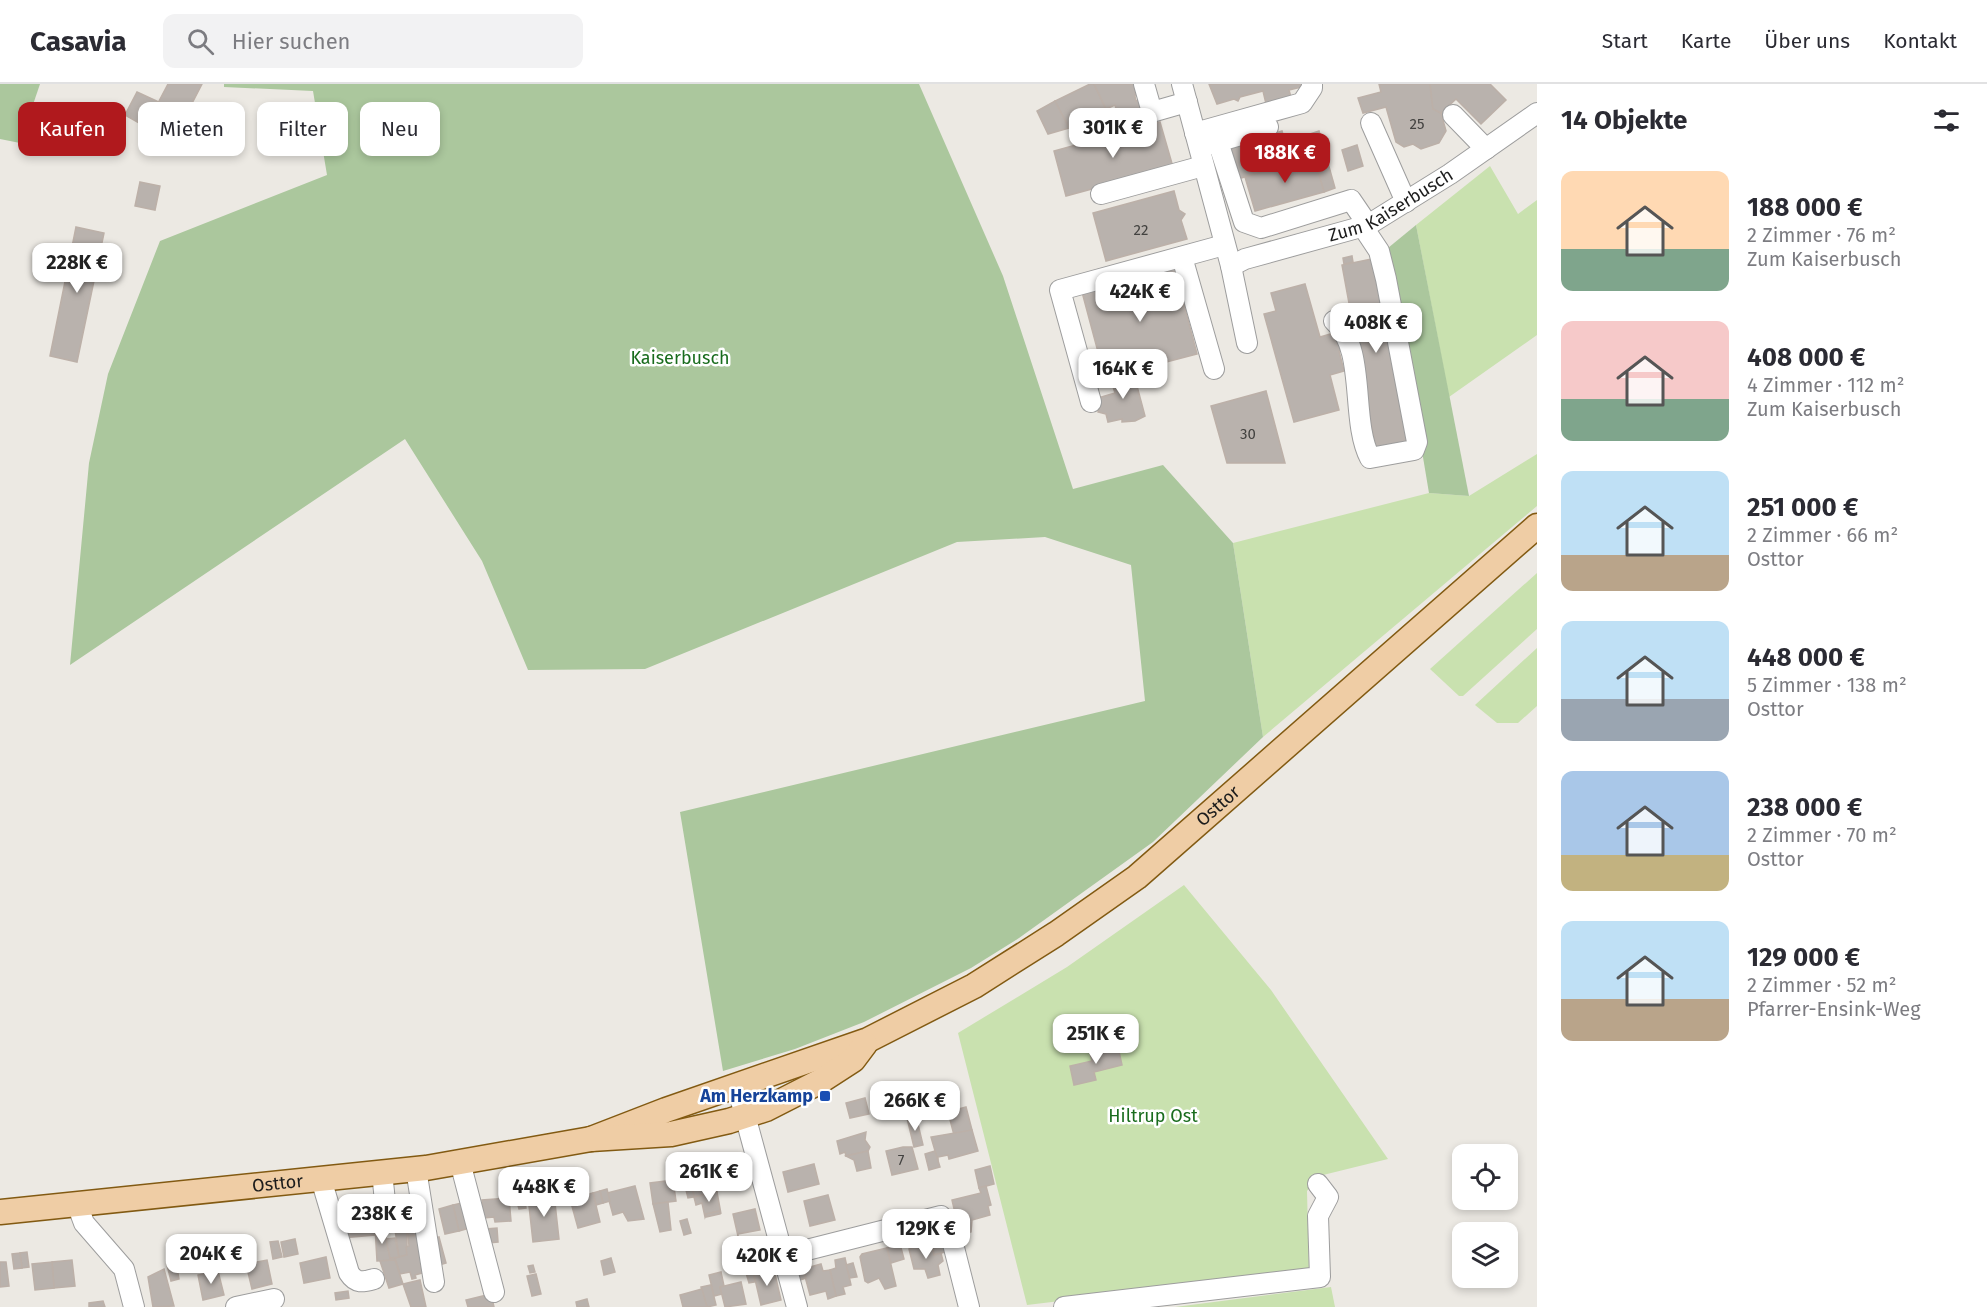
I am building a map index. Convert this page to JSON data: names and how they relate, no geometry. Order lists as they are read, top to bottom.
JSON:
{
  "streets": {
    "main road": ["Osttor"],
    "street": ["Zum Kaiserbusch"]
  },
  "parks": ["Kaiserbusch", "Hiltrup Ost"],
  "places": {
    "transit": ["Am Herzkamp"]
  },
  "house_numbers": [
    "25",
    "22",
    "30",
    "7"
  ],
  "page": {
    "header": "Casavia",
    "search": "Hier suchen",
    "nav": [
      "Start",
      "Karte",
      "Über uns",
      "Kontakt"
    ],
    "heading": "14 Objekte",
    "chip": [
      "Kaufen",
      "Mieten",
      "Filter",
      "Neu"
    ],
    "price": [
      "301K €",
      "188K €",
      "228K €",
      "424K €",
      "408K €",
      "164K €",
      "251K €",
      "266K €",
      "261K €",
      "448K €",
      "238K €",
      "129K €",
      "204K €",
      "420K €"
    ],
    "list": [
      {
        "name": "188 000 €",
        "note": "2 Zimmer · 76 m² · Zum Kaiserbusch"
      },
      {
        "name": "408 000 €",
        "note": "4 Zimmer · 112 m² · Zum Kaiserbusch"
      },
      {
        "name": "251 000 €",
        "note": "2 Zimmer · 66 m² · Osttor"
      },
      {
        "name": "448 000 €",
        "note": "5 Zimmer · 138 m² · Osttor"
      },
      {
        "name": "238 000 €",
        "note": "2 Zimmer · 70 m² · Osttor"
      },
      {
        "name": "129 000 €",
        "note": "2 Zimmer · 52 m² · Pfarrer-Ensink-Weg"
      }
    ]
  }
}
